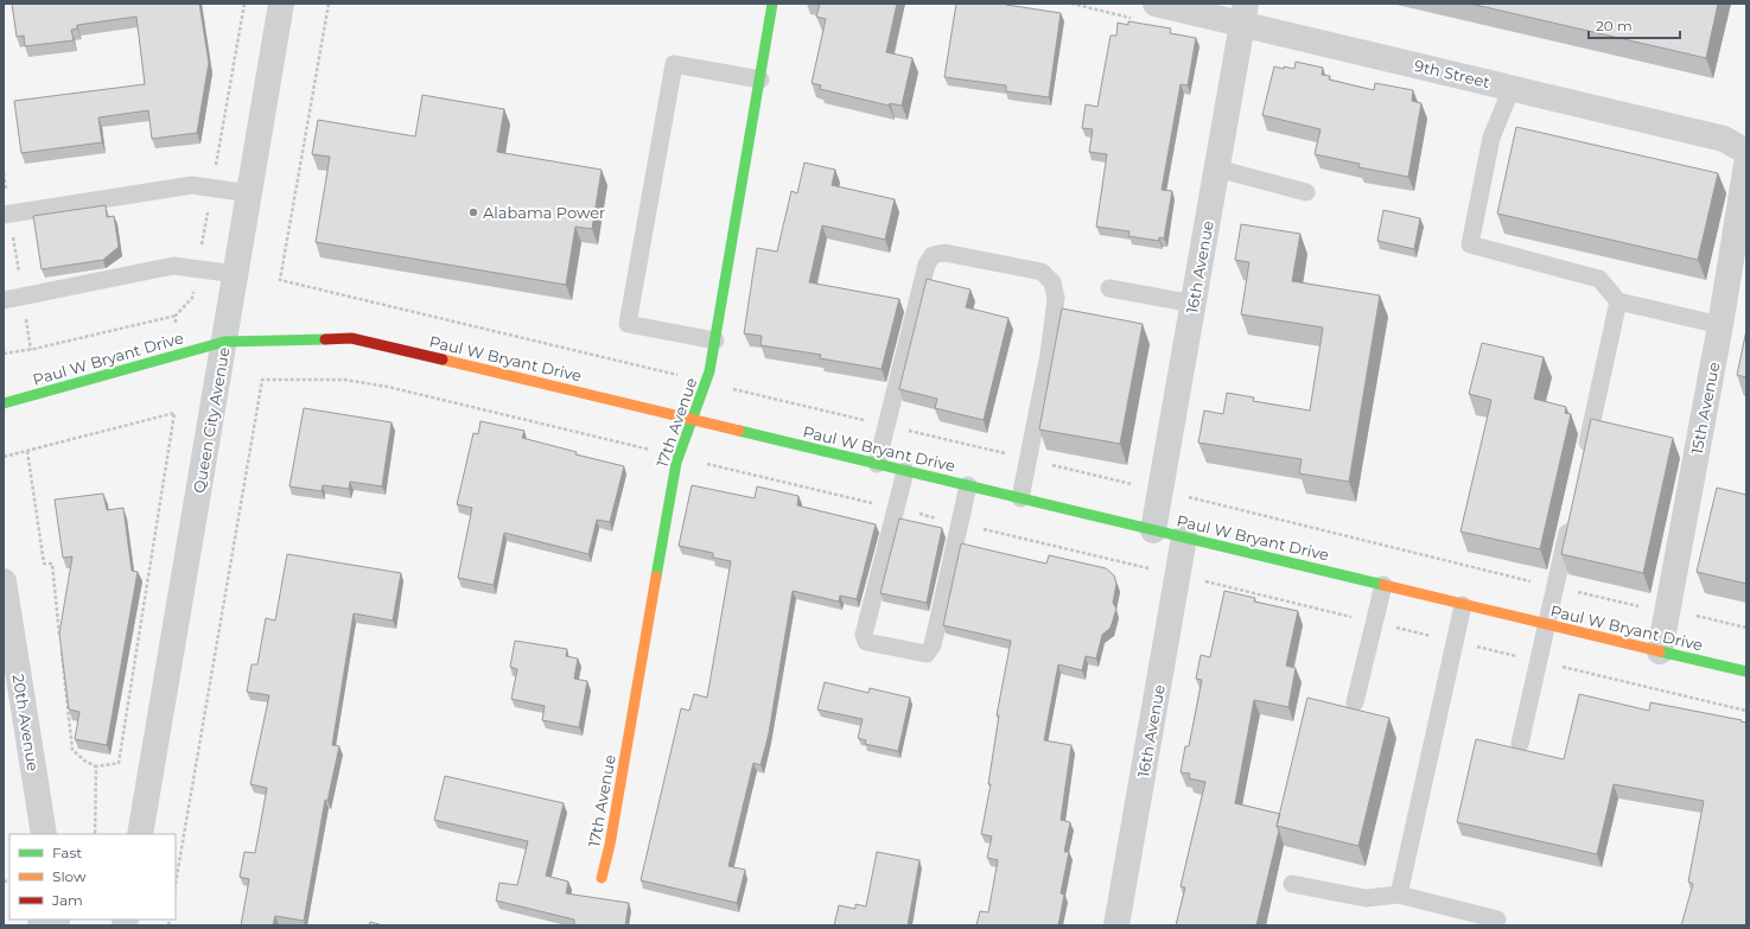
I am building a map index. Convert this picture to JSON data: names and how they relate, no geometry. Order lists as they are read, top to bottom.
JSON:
{
  "streets": {
    "street": [
      "9th Street",
      "16th Avenue",
      "Paul W Bryant Drive",
      "15th Avenue",
      "Queen City Avenue",
      "17th Avenue",
      "20th Avenue"
    ]
  },
  "crossings": [
    ["9th Street", "16th Avenue"],
    ["16th Avenue", "Paul W Bryant Drive"],
    ["Paul W Bryant Drive", "15th Avenue"],
    ["Paul W Bryant Drive", "Queen City Avenue"],
    ["Paul W Bryant Drive", "17th Avenue"]
  ],
  "places": ["Alabama Power"],
  "legend": ["Fast", "Slow", "Jam"],
  "scale_bar": "20 m"
}
